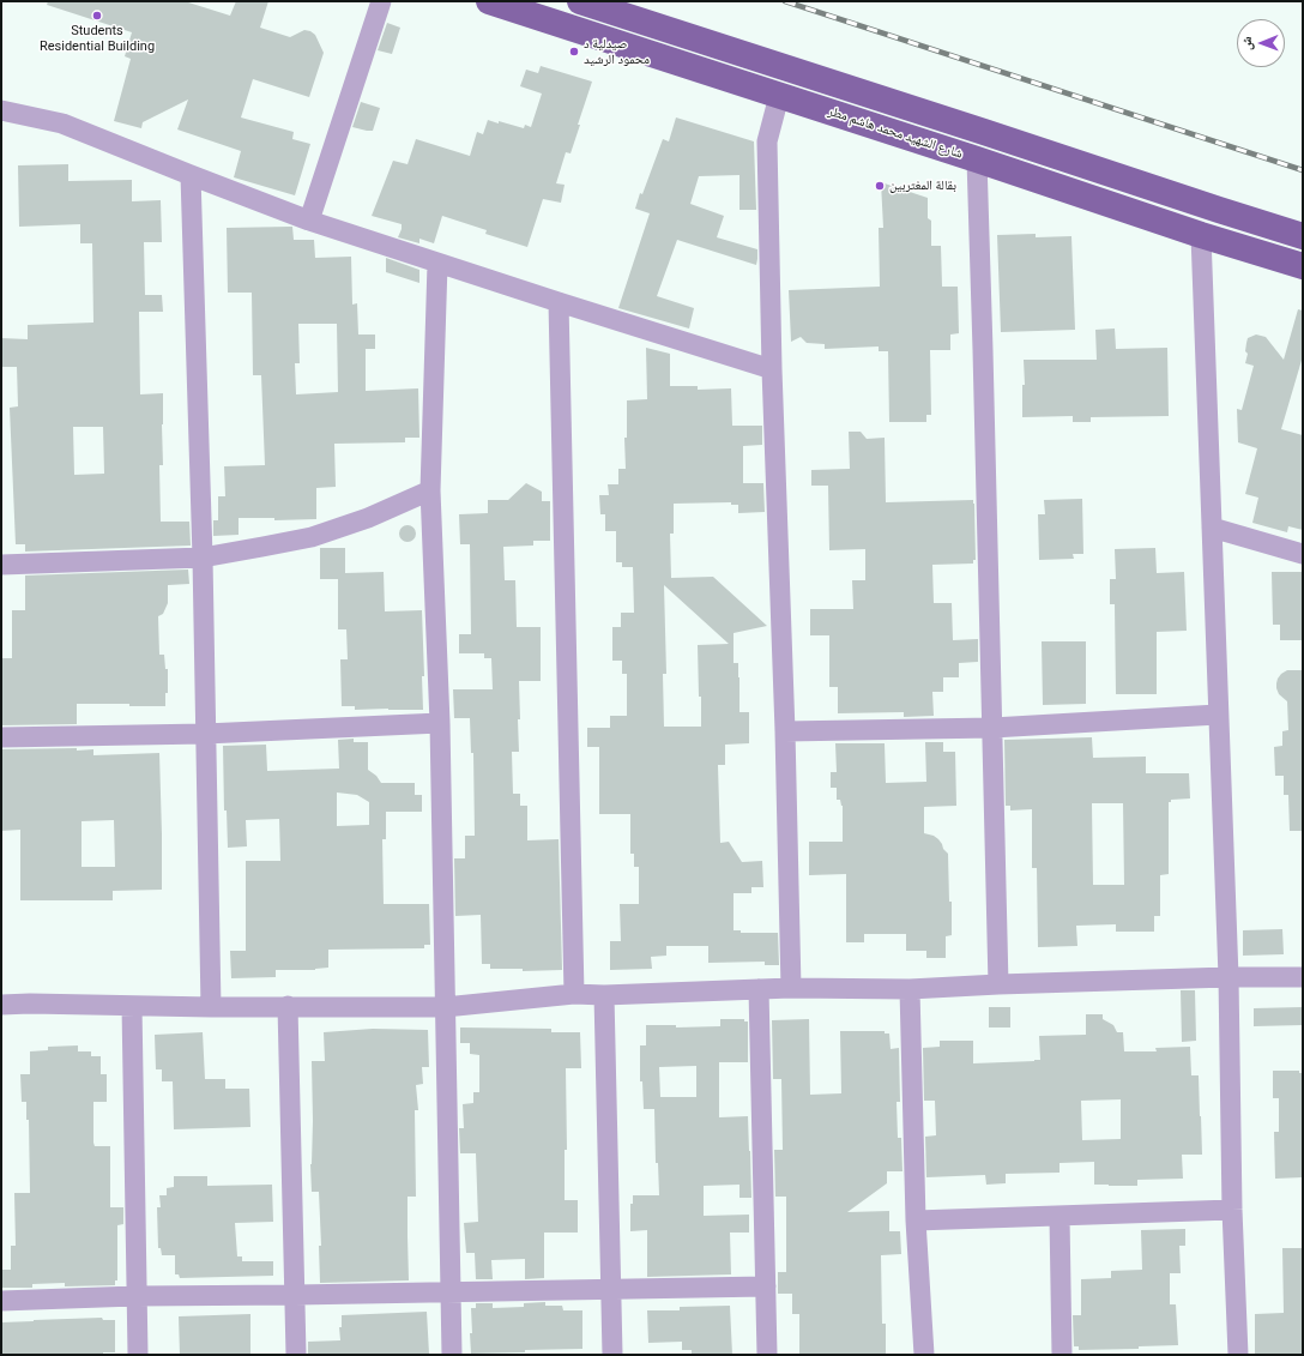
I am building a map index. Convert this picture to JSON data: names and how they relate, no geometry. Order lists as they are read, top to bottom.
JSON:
{
  "streets": {
    "main road": ["شارع الشهيد محمد هاشم مطر"]
  },
  "places": ["Students Residential Building", "صيدلية د محمود الرشيد", "بقالة المغتربين"],
  "north": "left"
}
